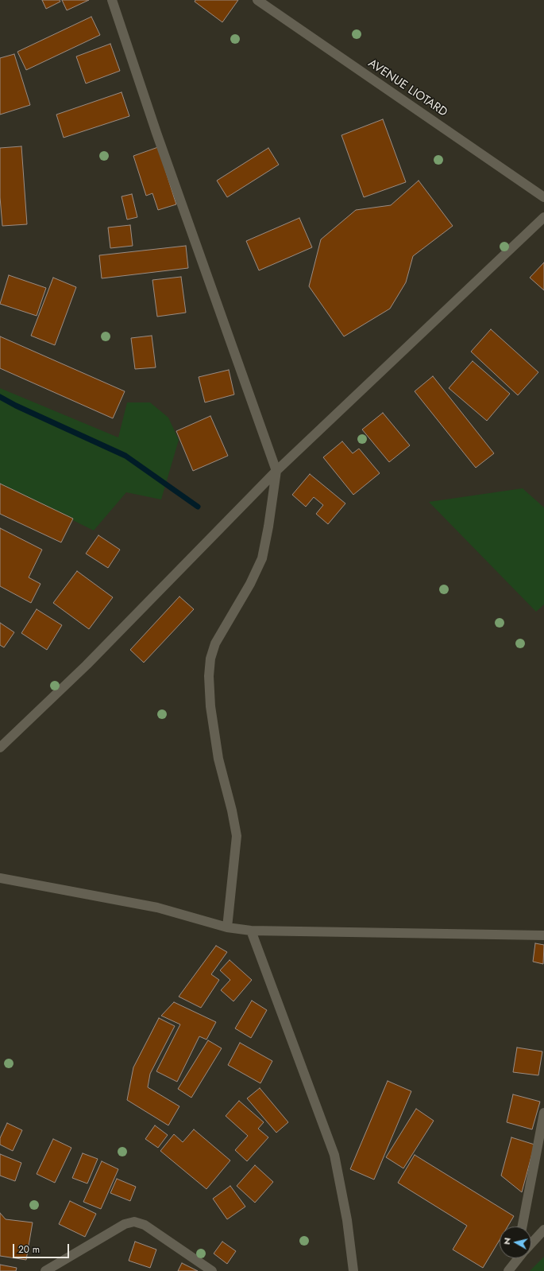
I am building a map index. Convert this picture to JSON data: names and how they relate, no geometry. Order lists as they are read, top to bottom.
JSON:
{
  "streets": {
    "street": ["AVENUE LIOTARD"]
  },
  "scale_bar": "20 m",
  "north": "left"
}
